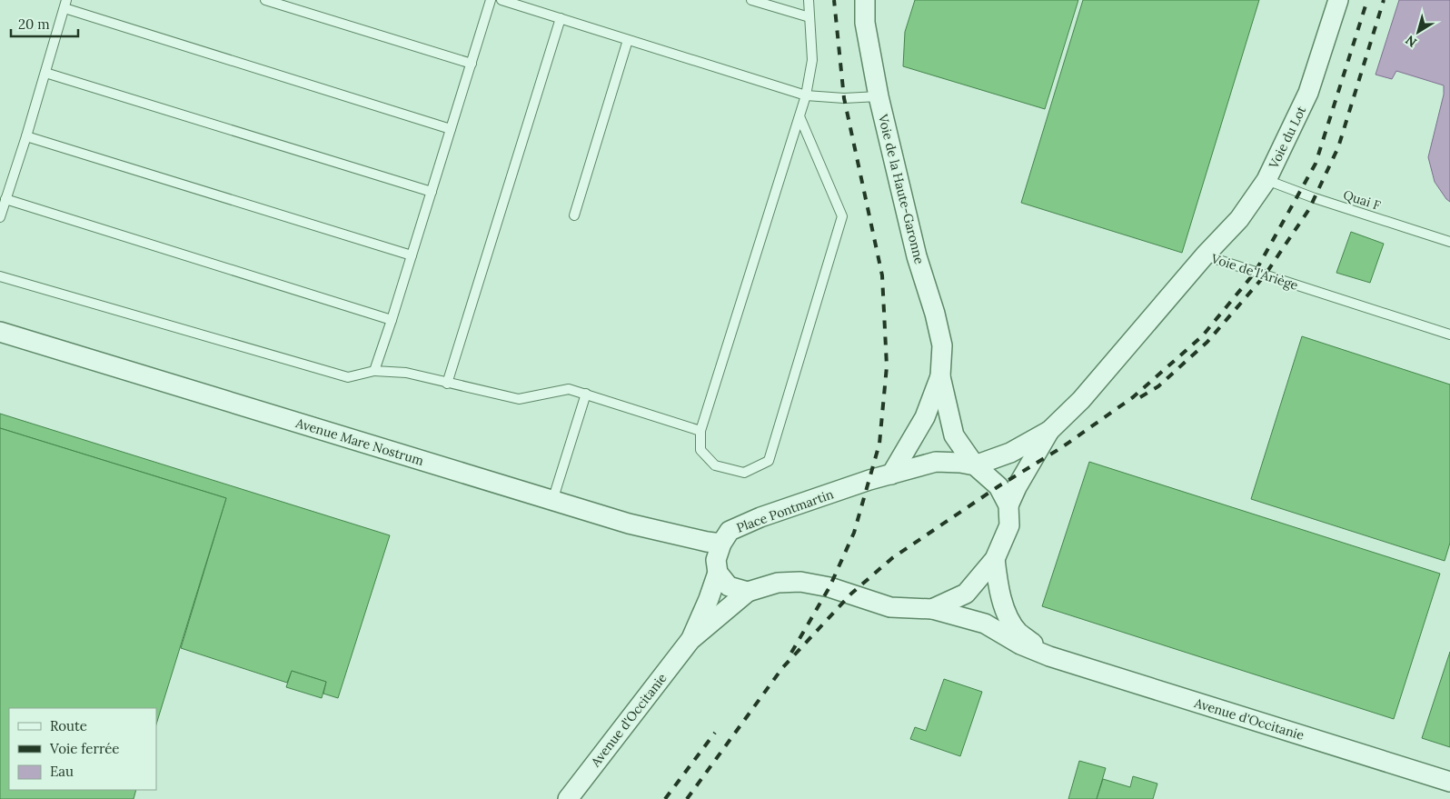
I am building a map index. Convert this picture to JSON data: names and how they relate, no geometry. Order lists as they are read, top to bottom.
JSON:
{
  "streets": {
    "street": [
      "Voie du Lot",
      "Voie de la Haute-Garonne",
      "Voie de l'Ariège",
      "Avenue Mare Nostrum",
      "Place Pontmartin",
      "Avenue d'Occitanie"
    ],
    "lane": ["Quai F"]
  },
  "crossings": [
    ["Voie du Lot", "Quai F"],
    ["Voie du Lot", "Voie de l'Ariège"],
    ["Voie de la Haute-Garonne", "Voie de l'Ariège"],
    ["Voie de la Haute-Garonne", "Place Pontmartin"],
    ["Voie de l'Ariège", "Place Pontmartin"],
    ["Avenue Mare Nostrum", "Place Pontmartin"]
  ],
  "legend": ["Route", "Voie ferrée", "Eau"],
  "scale_bar": "20 m",
  "north": "bottom left"
}
